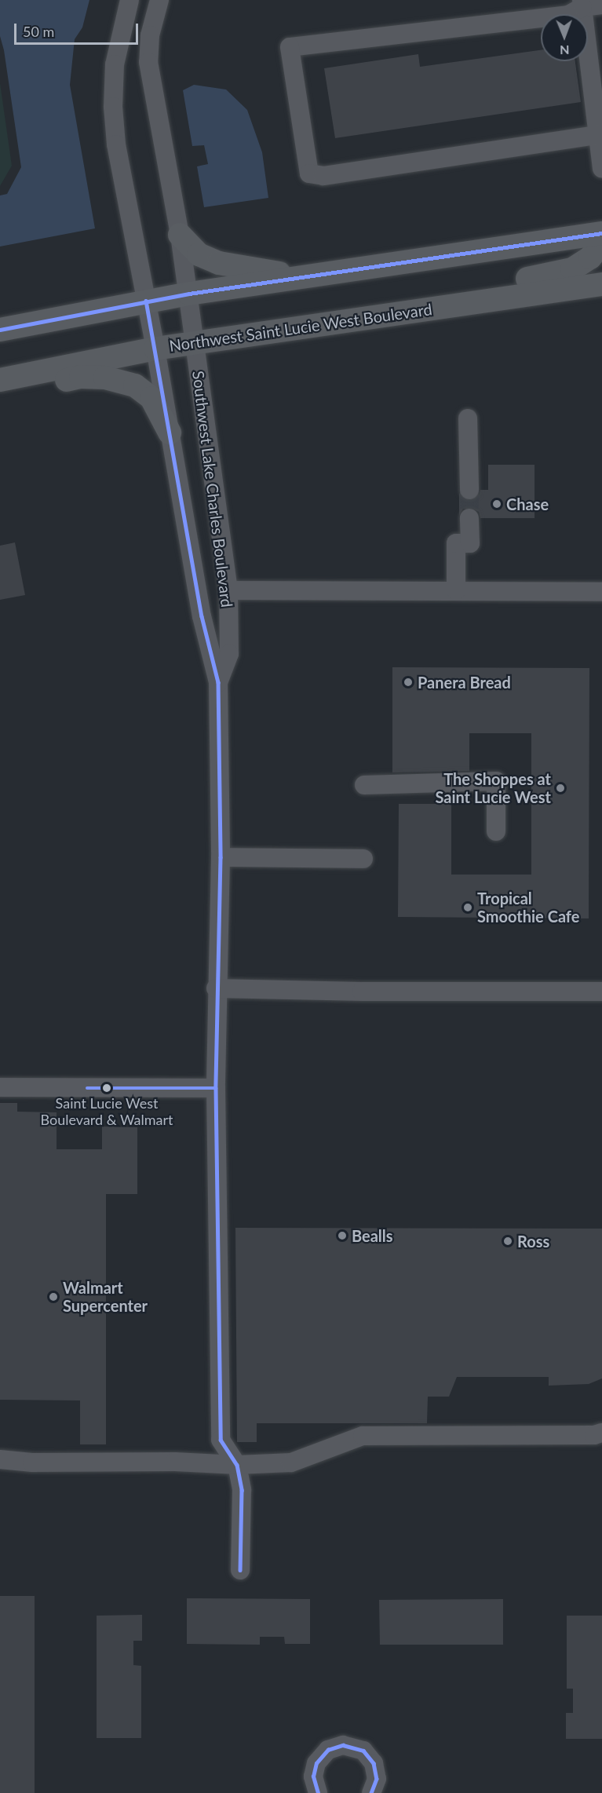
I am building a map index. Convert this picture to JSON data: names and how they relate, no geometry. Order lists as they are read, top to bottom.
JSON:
{
  "streets": {
    "main road": ["Northwest Saint Lucie West Boulevard"],
    "street": ["Southwest Lake Charles Boulevard"]
  },
  "crossings": [
    ["Northwest Saint Lucie West Boulevard", "Southwest Lake Charles Boulevard"]
  ],
  "places": [
    "Chase",
    "Panera Bread",
    "The Shoppes at Saint Lucie West",
    "Tropical Smoothie Cafe",
    "Saint Lucie West Boulevard & Walmart",
    "Bealls",
    "Ross",
    "Walmart Supercenter"
  ],
  "scale_bar": "50 m",
  "north": "bottom"
}
